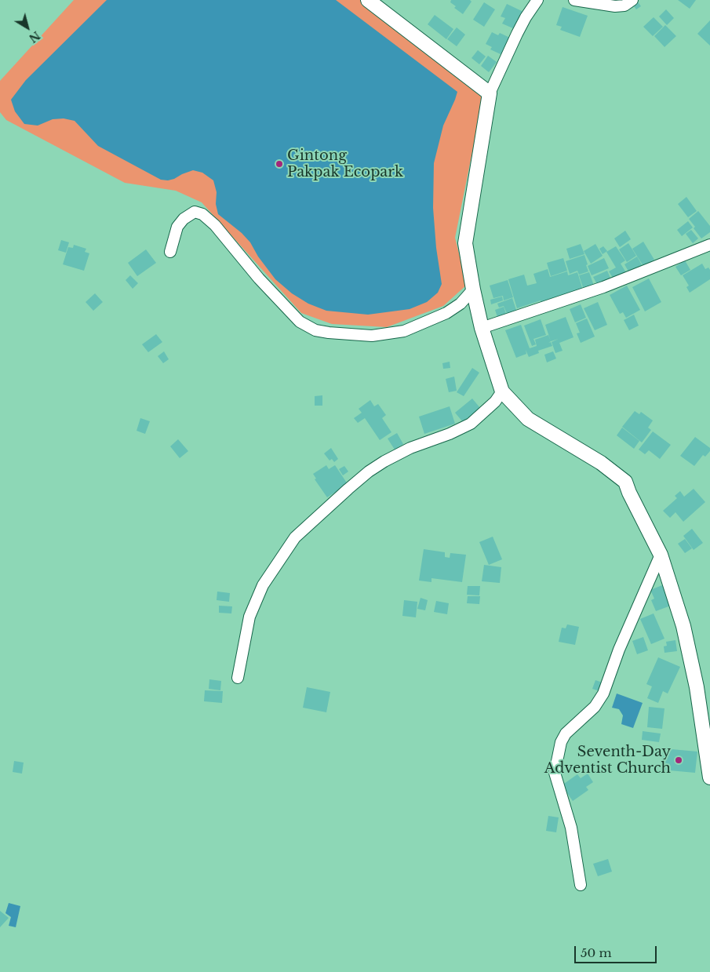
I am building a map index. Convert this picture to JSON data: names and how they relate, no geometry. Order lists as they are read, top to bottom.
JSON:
{
  "places": ["Gintong Pakpak Ecopark", "Seventh-Day Adventist Church"],
  "scale_bar": "50 m",
  "north": "bottom right"
}
